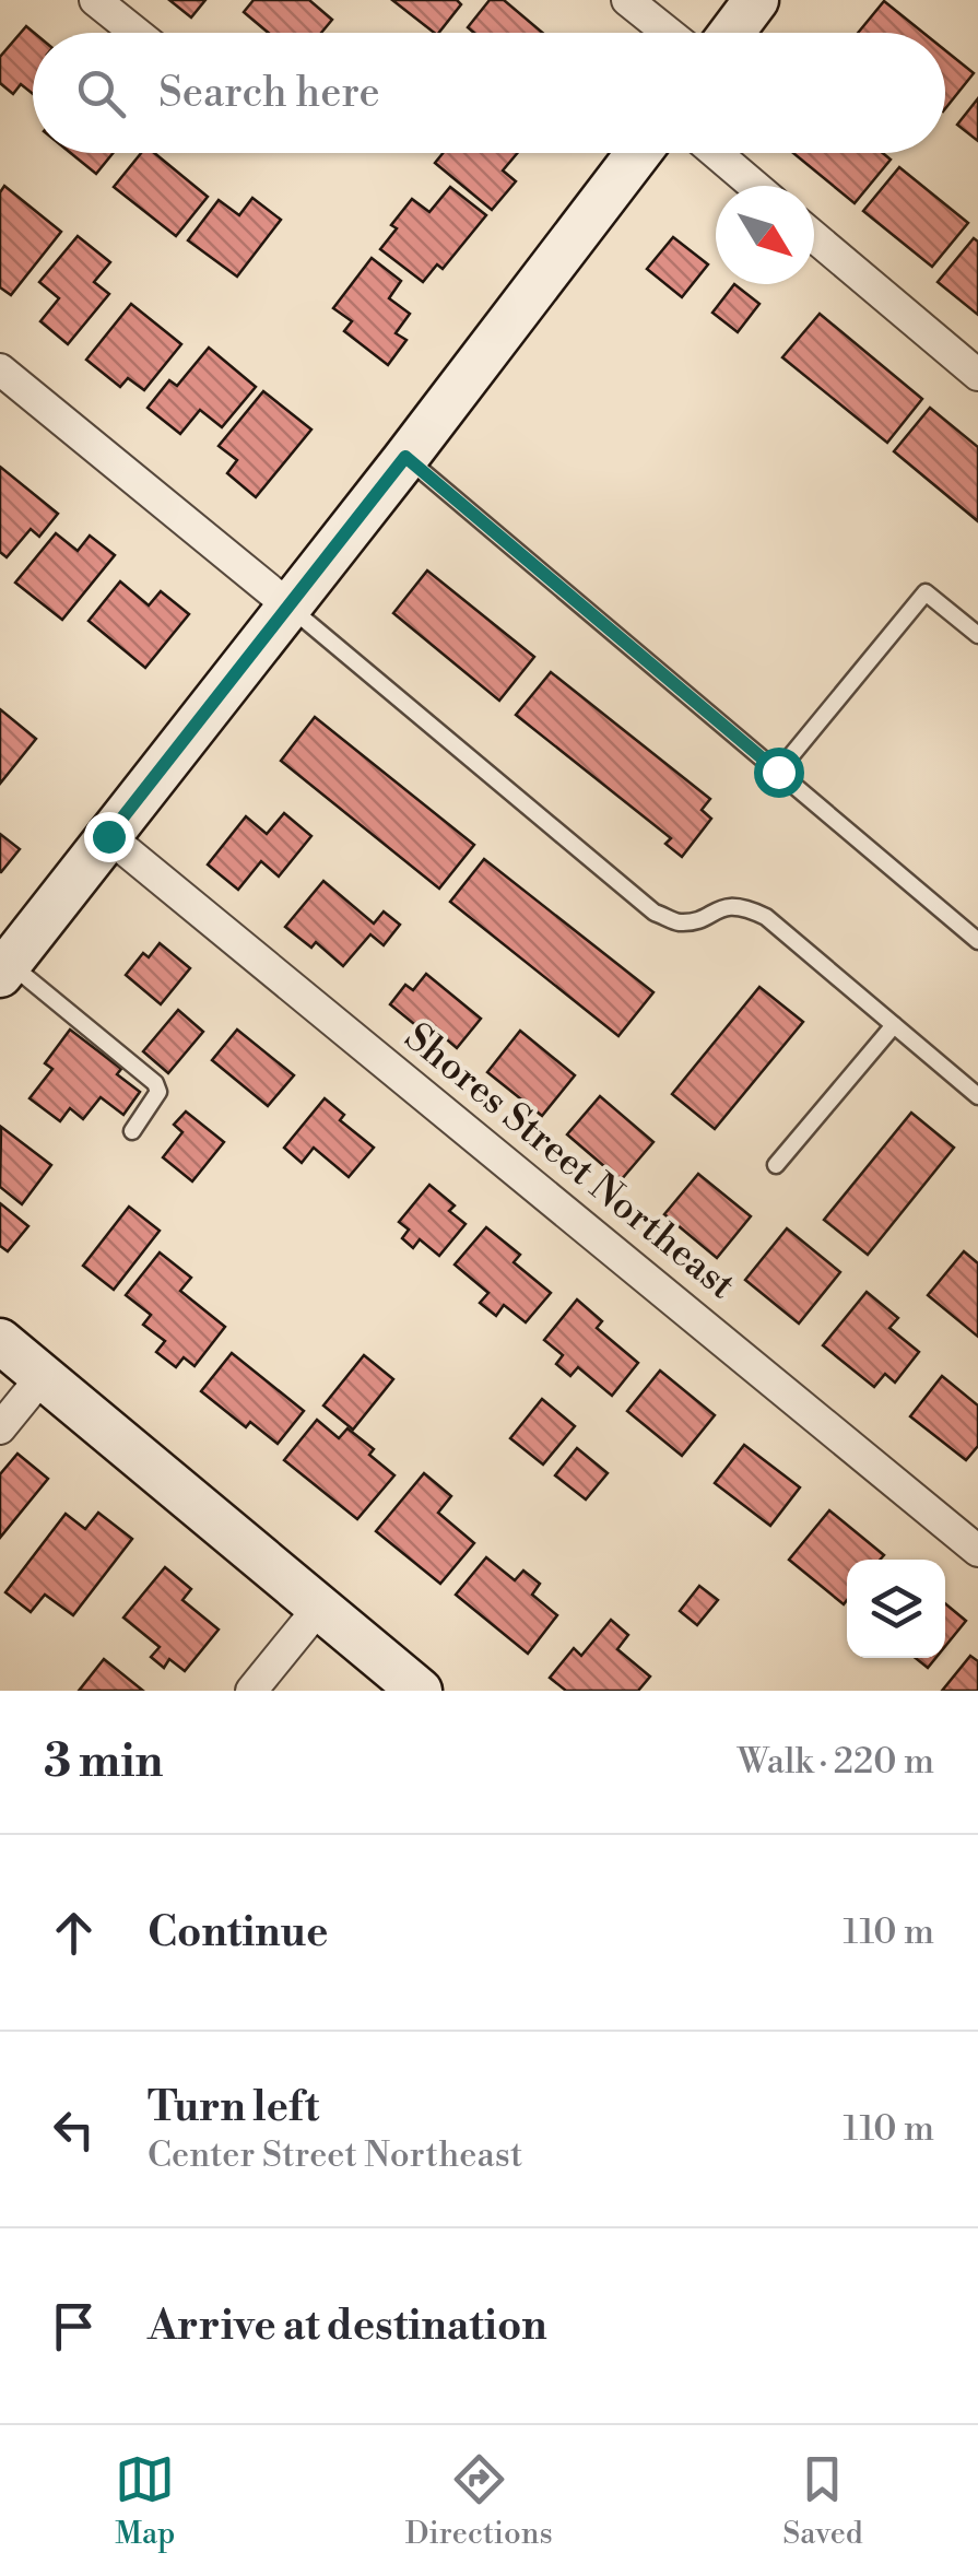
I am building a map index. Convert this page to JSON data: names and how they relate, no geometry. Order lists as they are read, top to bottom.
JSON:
{
  "streets": {
    "street": ["Shores Street Northeast"]
  },
  "north": "bottom right",
  "page": {
    "search": "Search here",
    "heading": ["3 min", "Walk · 220 m"],
    "list": [
      ["Continue", "110 m"],
      ["Turn left", "Center Street Northeast", "110 m"],
      "Arrive at destination"
    ],
    "nav": ["Map", "Directions", "Saved"]
  }
}
